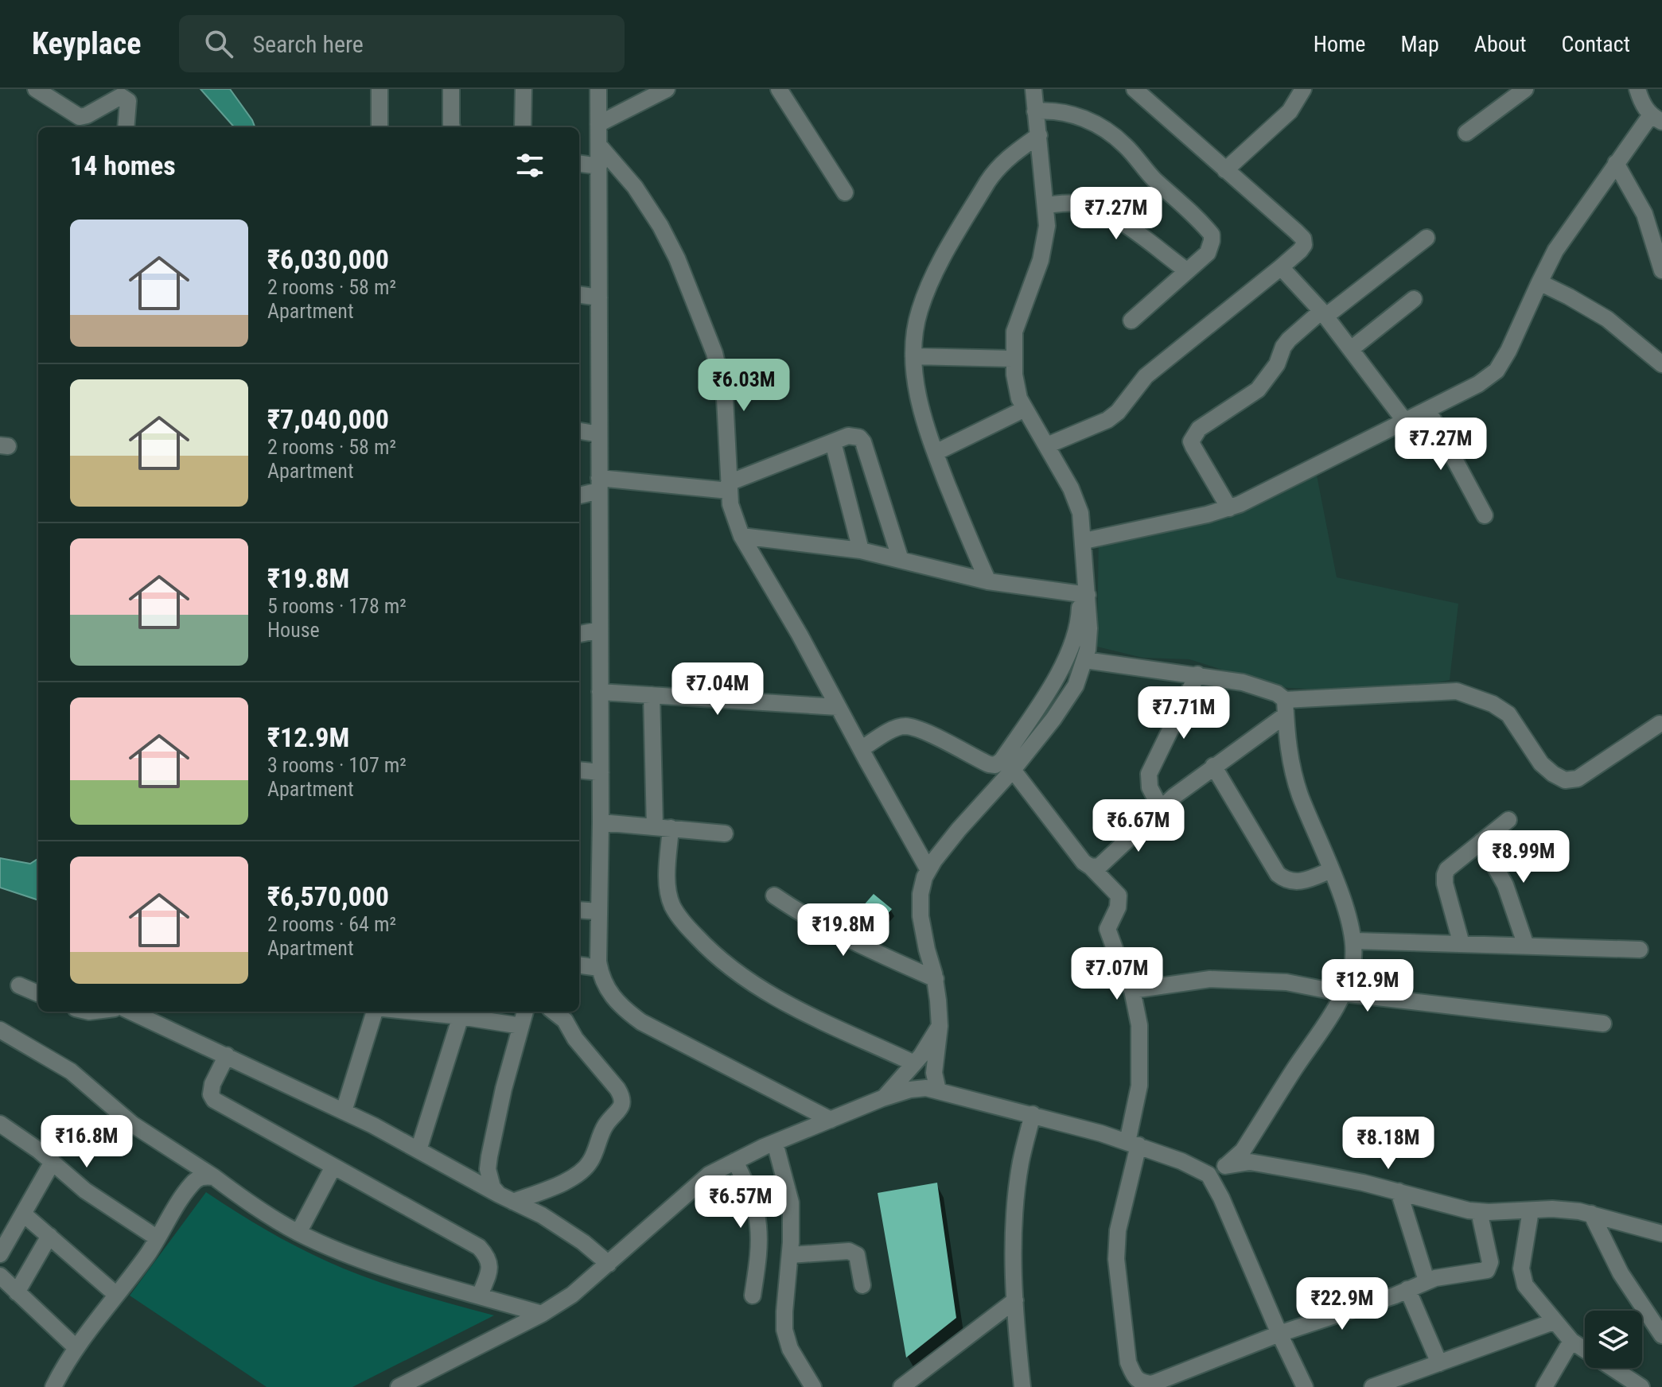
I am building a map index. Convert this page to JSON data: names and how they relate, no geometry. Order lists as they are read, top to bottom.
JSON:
{
  "page": {
    "header": "Keyplace",
    "search": "Search here",
    "nav": [
      "Home",
      "Map",
      "About",
      "Contact"
    ],
    "heading": "14 homes",
    "price": [
      "₹7.27M",
      "₹6.03M",
      "₹7.27M",
      "₹7.04M",
      "₹7.71M",
      "₹6.67M",
      "₹8.99M",
      "₹19.8M",
      "₹7.07M",
      "₹12.9M",
      "₹16.8M",
      "₹8.18M",
      "₹6.57M",
      "₹22.9M"
    ],
    "list": [
      {
        "name": "₹6,030,000",
        "note": "2 rooms · 58 m² · Apartment"
      },
      {
        "name": "₹7,040,000",
        "note": "2 rooms · 58 m² · Apartment"
      },
      {
        "name": "₹19.8M",
        "note": "5 rooms · 178 m² · House"
      },
      {
        "name": "₹12.9M",
        "note": "3 rooms · 107 m² · Apartment"
      },
      {
        "name": "₹6,570,000",
        "note": "2 rooms · 64 m² · Apartment"
      }
    ]
  }
}
